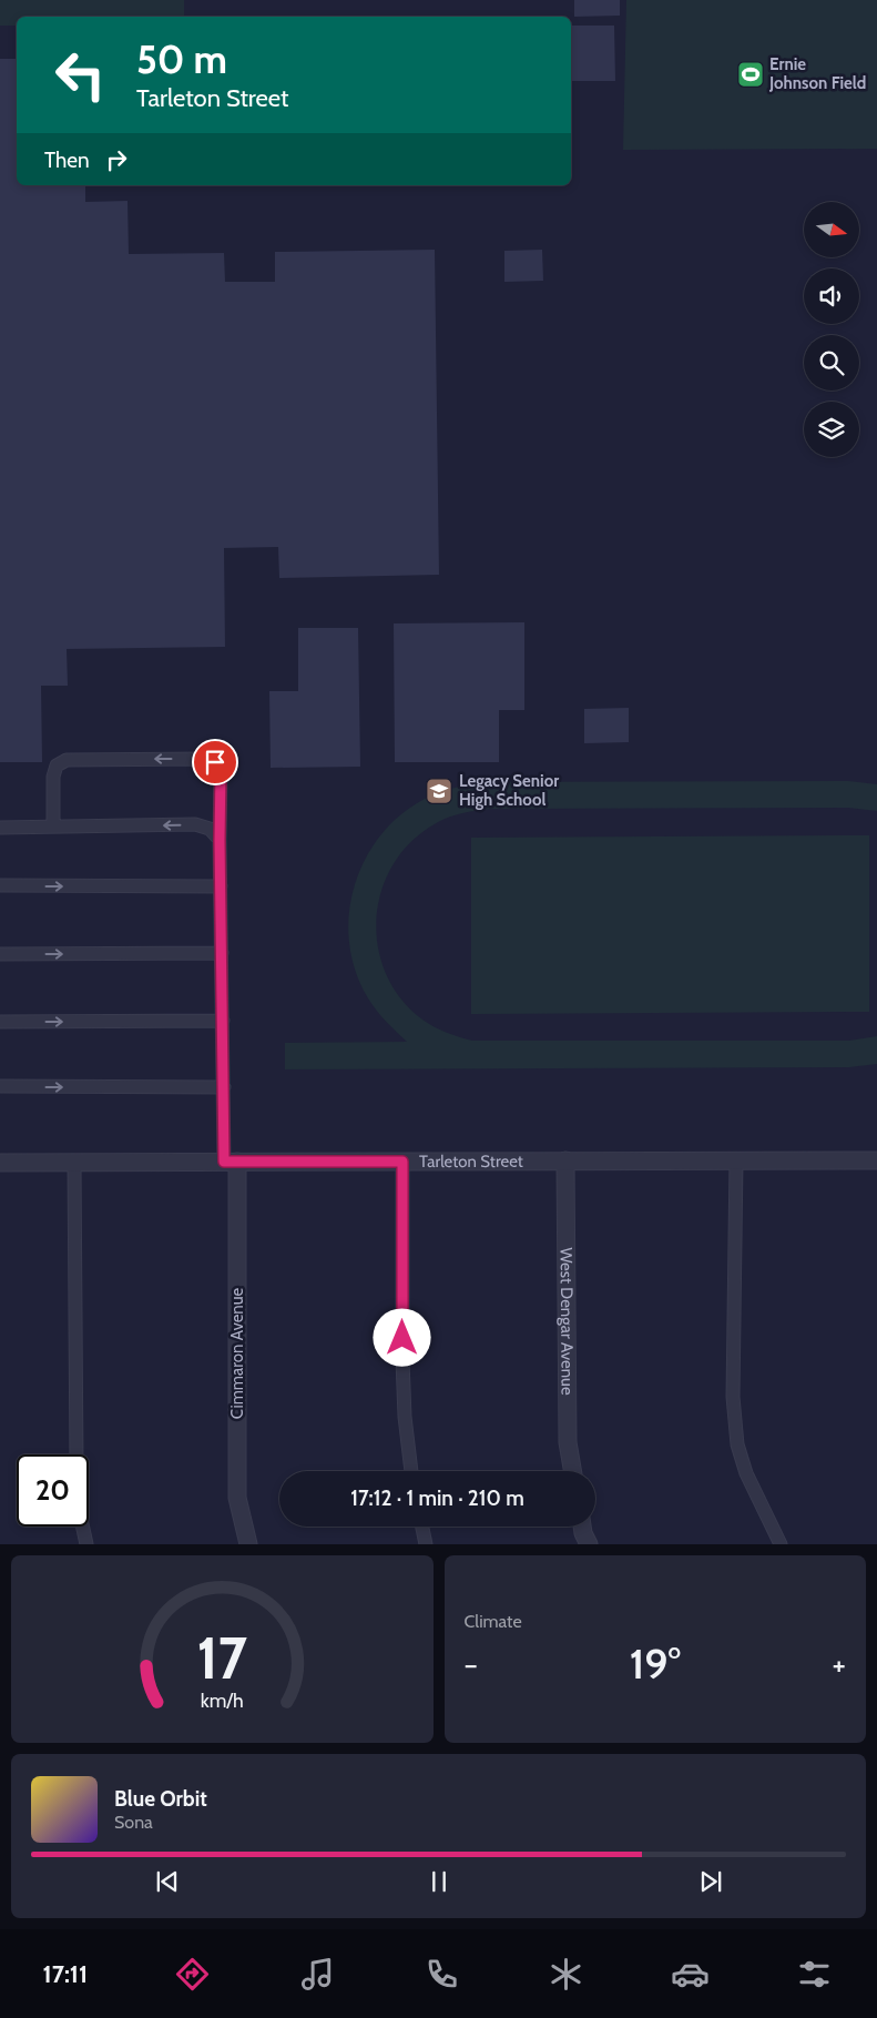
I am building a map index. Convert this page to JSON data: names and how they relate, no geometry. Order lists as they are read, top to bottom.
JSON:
{
  "streets": {
    "street": ["Tarleton Street", "West Dengar Avenue", "Cimmaron Avenue"]
  },
  "crossings": [
    ["Tarleton Street", "West Dengar Avenue"],
    ["Tarleton Street", "Cimmaron Avenue"]
  ],
  "places": {
    "sports": ["Ernie Johnson Field"],
    "school or university": ["Legacy Senior High School"]
  },
  "north": "right",
  "page": {
    "turn": ["50 m", "Tarleton Street"],
    "then": "Then",
    "limit": "20",
    "trip": "17:12 · 1 min · 210 m",
    "tile": "Climate",
    "heat": ["−", "19°", "+"],
    "song": ["Blue Orbit", "Sona"],
    "tabs": "17:11",
    "gauge": ["17", "km/h"]
  }
}
